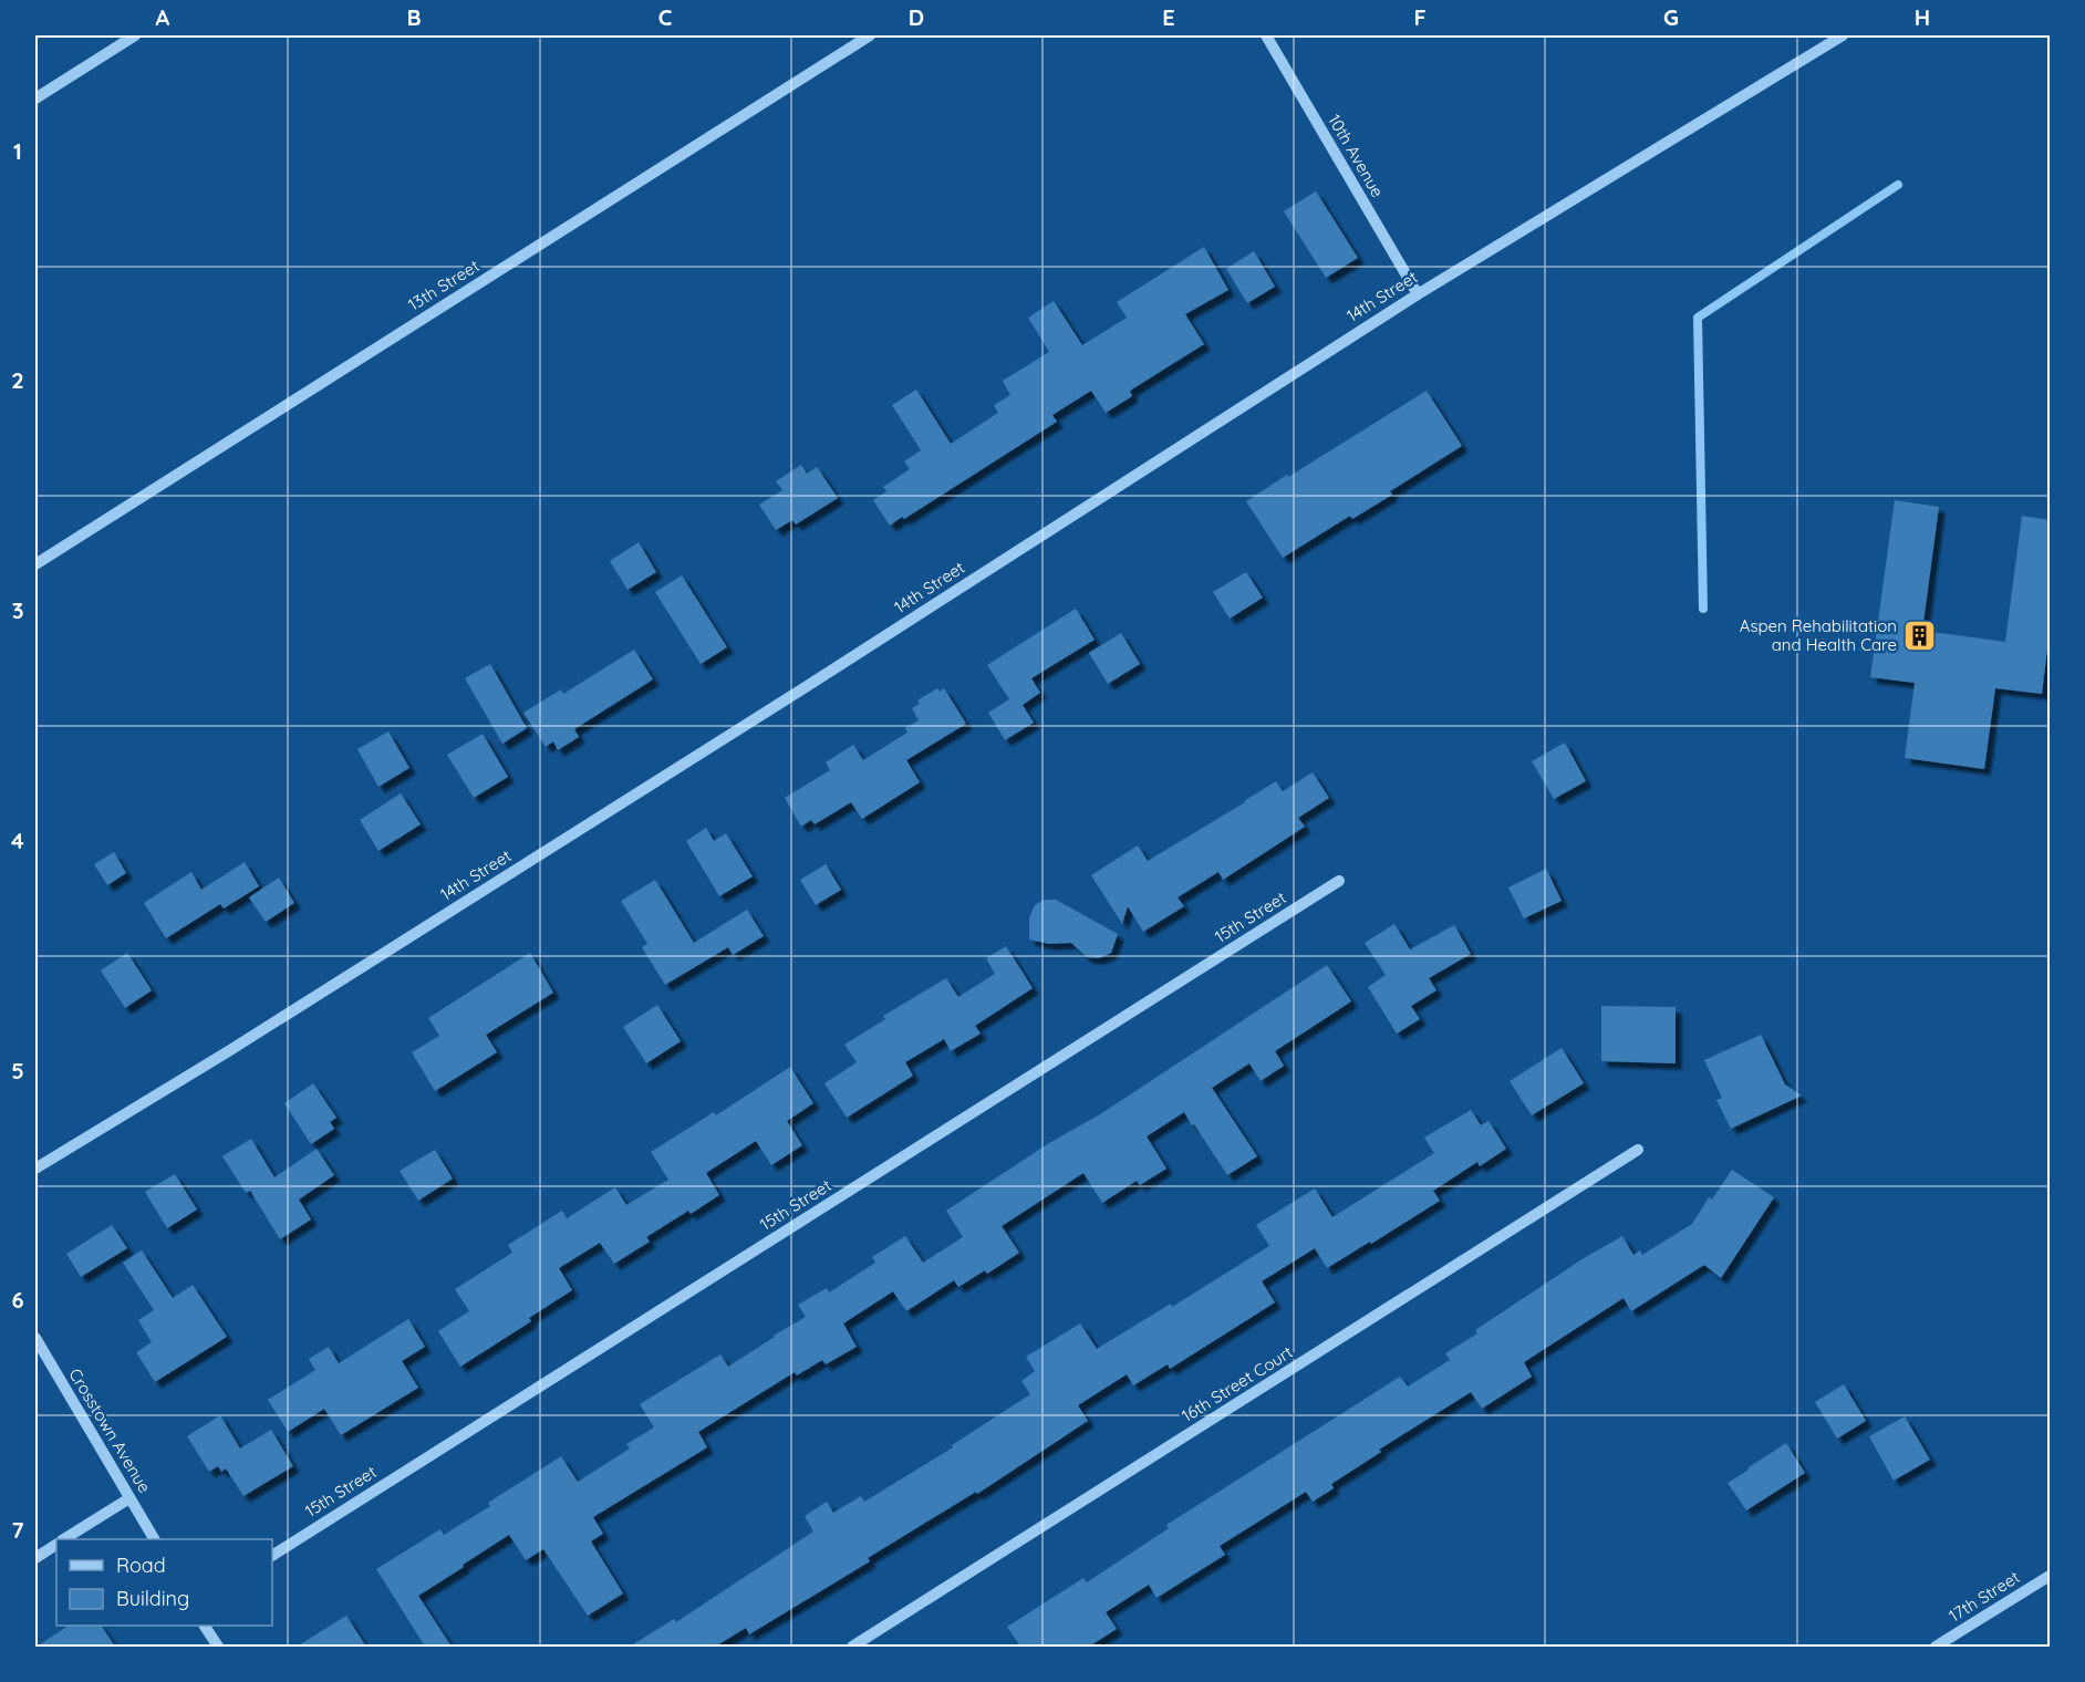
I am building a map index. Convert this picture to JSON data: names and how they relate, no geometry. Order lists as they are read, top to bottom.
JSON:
{
  "streets": {
    "street": [
      "10th Avenue",
      "13th Street",
      "14th Street",
      "15th Street",
      "16th Street Court",
      "Crosstown Avenue",
      "17th Street"
    ]
  },
  "crossings": [
    ["10th Avenue", "14th Street"]
  ],
  "places": {
    "building": ["Aspen Rehabilitation and Health Care"]
  },
  "legend": ["Road", "Building"],
  "grid": {
    "columns": [
      "A",
      "B",
      "C",
      "D",
      "E",
      "F",
      "G",
      "H"
    ],
    "rows": [
      "1",
      "2",
      "3",
      "4",
      "5",
      "6",
      "7"
    ]
  }
}
